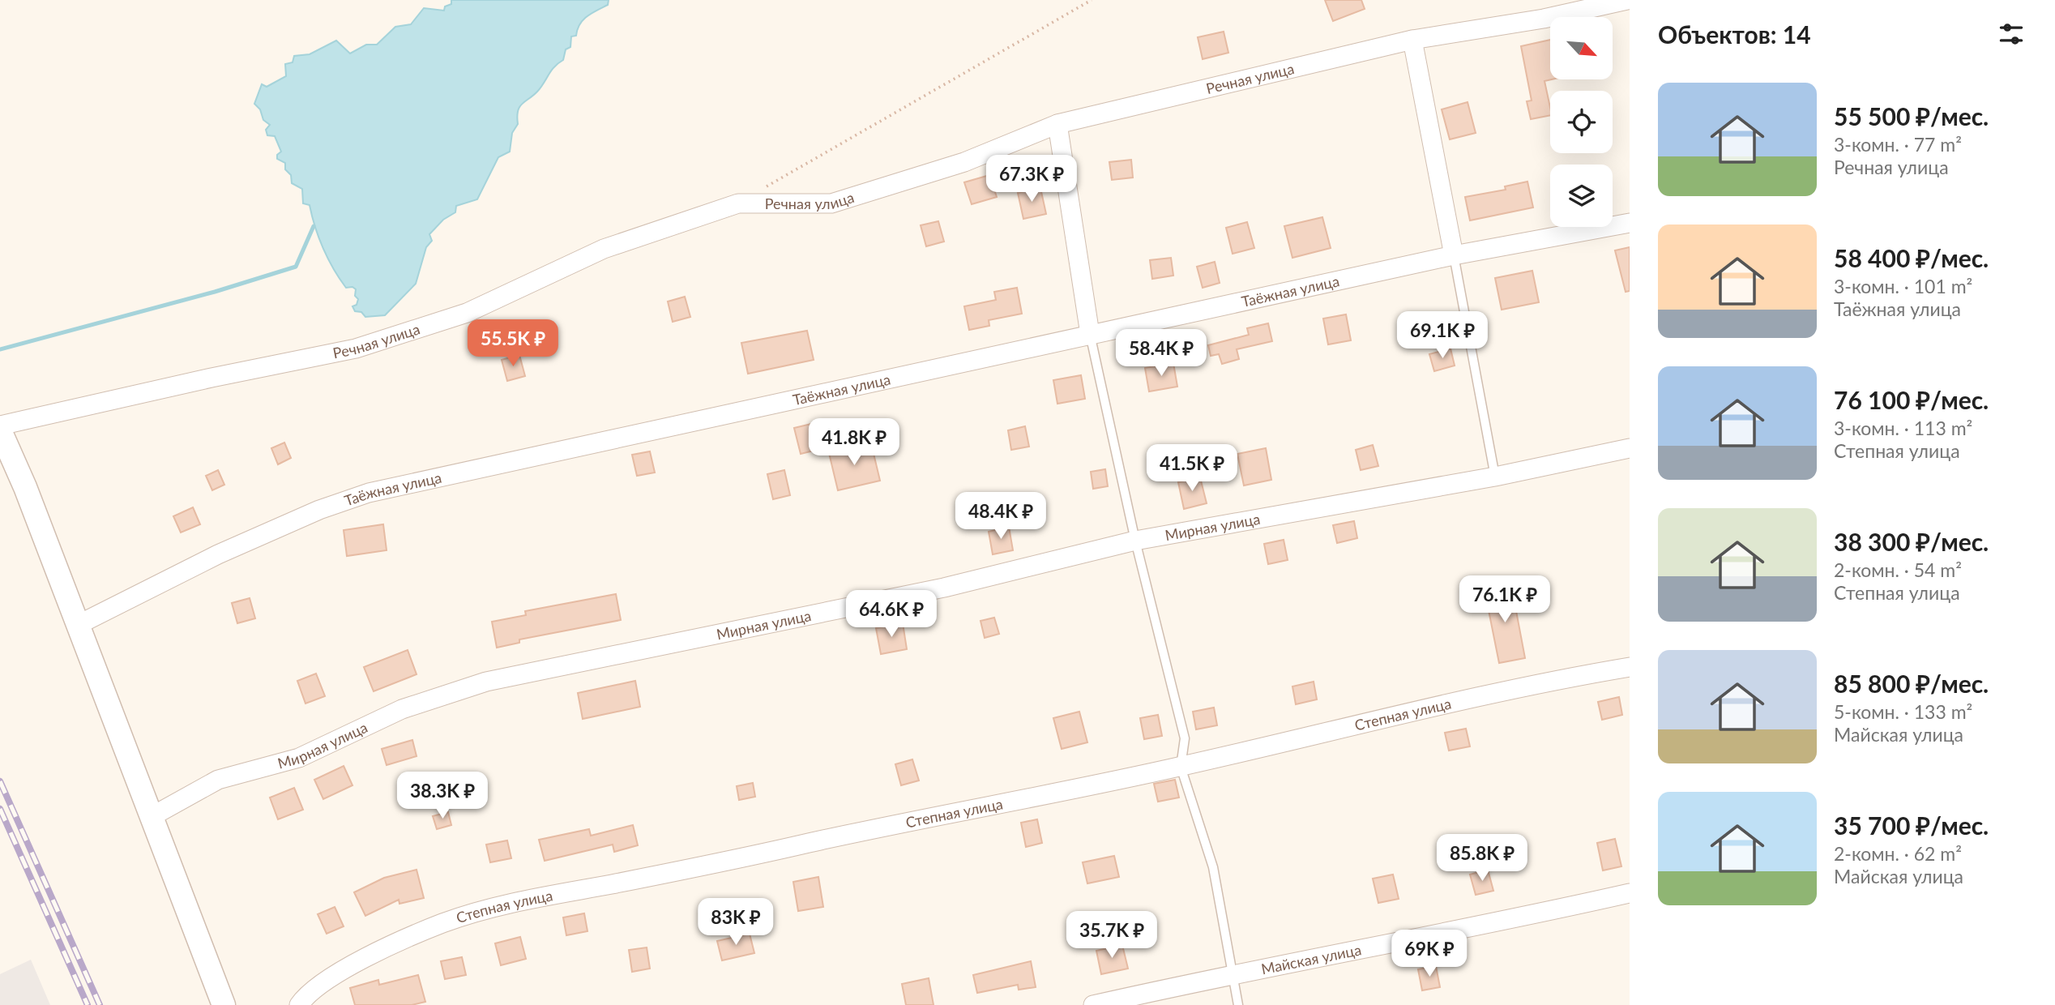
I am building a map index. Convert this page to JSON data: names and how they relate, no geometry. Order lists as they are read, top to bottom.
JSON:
{
  "streets": {
    "street": [
      "Речная улица",
      "Таёжная улица",
      "Мирная улица",
      "Степная улица",
      "Майская улица"
    ]
  },
  "north": "bottom right",
  "page": {
    "heading": "Объектов: 14",
    "list": [
      {
        "name": "55 500 ₽/мес.",
        "note": "3-комн. · 77 m² · Речная улица"
      },
      {
        "name": "58 400 ₽/мес.",
        "note": "3-комн. · 101 m² · Таёжная улица"
      },
      {
        "name": "76 100 ₽/мес.",
        "note": "3-комн. · 113 m² · Степная улица"
      },
      {
        "name": "38 300 ₽/мес.",
        "note": "2-комн. · 54 m² · Степная улица"
      },
      {
        "name": "85 800 ₽/мес.",
        "note": "5-комн. · 133 m² · Майская улица"
      },
      {
        "name": "35 700 ₽/мес.",
        "note": "2-комн. · 62 m² · Майская улица"
      }
    ],
    "price": [
      "67.3K ₽",
      "69.1K ₽",
      "55.5K ₽",
      "58.4K ₽",
      "41.8K ₽",
      "41.5K ₽",
      "48.4K ₽",
      "76.1K ₽",
      "64.6K ₽",
      "38.3K ₽",
      "85.8K ₽",
      "83K ₽",
      "35.7K ₽",
      "69K ₽"
    ]
  }
}
